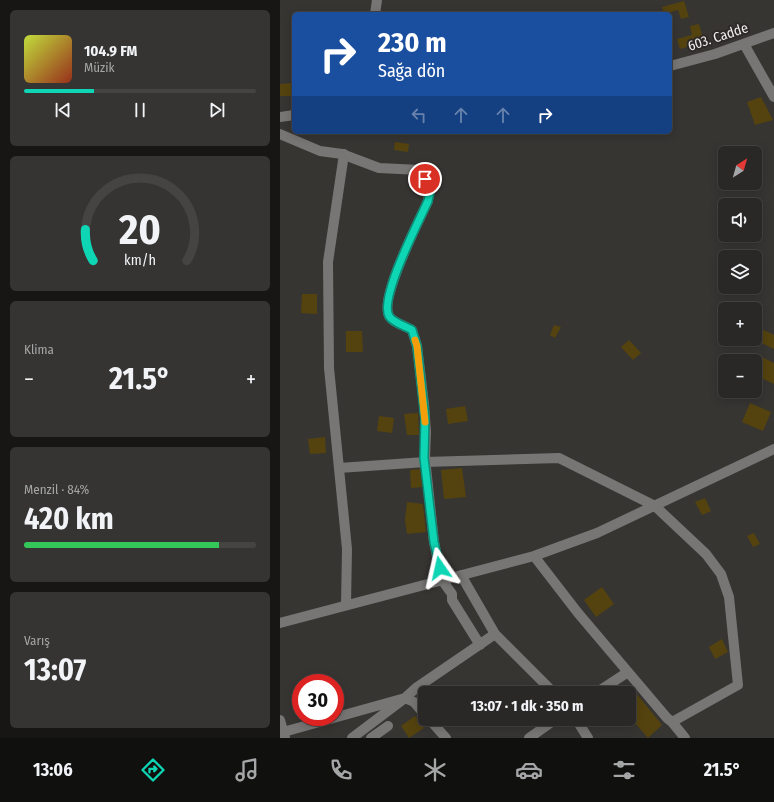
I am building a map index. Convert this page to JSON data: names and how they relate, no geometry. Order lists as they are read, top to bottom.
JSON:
{
  "streets": {
    "street": ["603. Cadde"]
  },
  "north": "top right",
  "page": {
    "turn": ["230 m", "Sağa dön"],
    "song": ["104.9 FM", "Müzik"],
    "map_buttons": ["+", "−"],
    "tile": [
      "Klima",
      ["Menzil · 84%", "420 km"],
      ["Varış", "13:07"]
    ],
    "heat": ["−", "21.5°", "+"],
    "limit": "30",
    "trip": "13:07 · 1 dk · 350 m",
    "tabs": ["13:06", "21.5°"],
    "gauge": ["20", "km/h"]
  }
}
